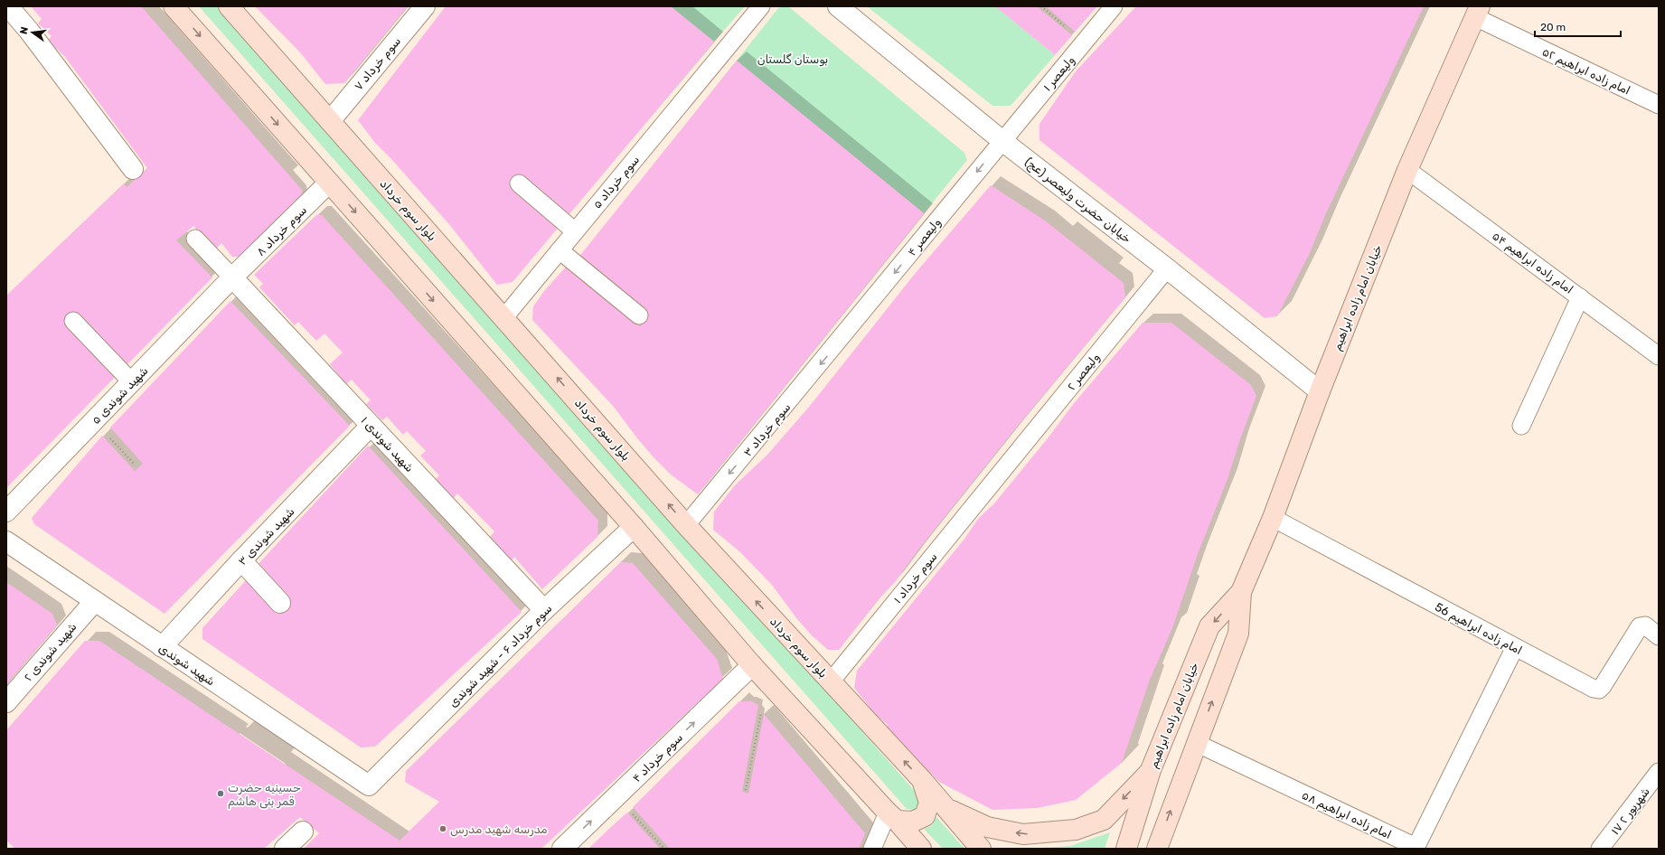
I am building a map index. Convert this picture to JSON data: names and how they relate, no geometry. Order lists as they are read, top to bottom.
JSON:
{
  "streets": {
    "main road": ["بلوار سوم خرداد", "خیابان امام زاده ابراهیم"],
    "street": [
      "سوم خرداد ۷",
      "خیابان حضرت ولیعصر (عج)",
      "سوم خرداد ۸",
      "شهید شوندی ۵",
      "شهید شوندی ۱",
      "شهید شوندی ۳",
      "شهید شوندی ۲",
      "سوم خرداد ۶ - شهید شوندی",
      "شهید شوندی",
      "سوم خرداد ۴"
    ],
    "lane": [
      "امام زاده ابراهیم ۵۲",
      "ولیعصر ۱",
      "سوم خرداد ۵",
      "ولیعصر ۴",
      "امام زاده ابراهیم ۵۴",
      "ولیعصر ۲",
      "سوم خرداد ۳",
      "سوم خرداد ۱",
      "امام زاده ابراهیم 56",
      "۱۷ شهریور ۲",
      "امام زاده ابراهیم ۵۸"
    ]
  },
  "crossings": [
    ["سوم خرداد ۷", "بلوار سوم خرداد"],
    ["امام زاده ابراهیم ۵۲", "خیابان امام زاده ابراهیم"],
    ["ولیعصر ۱", "خیابان حضرت ولیعصر (عج)"],
    ["ولیعصر ۱", "ولیعصر ۴"],
    ["سوم خرداد ۵", "بلوار سوم خرداد"],
    ["خیابان حضرت ولیعصر (عج)", "ولیعصر ۴"],
    ["خیابان حضرت ولیعصر (عج)", "خیابان امام زاده ابراهیم"],
    ["خیابان حضرت ولیعصر (عج)", "ولیعصر ۲"],
    ["بلوار سوم خرداد", "سوم خرداد ۳"],
    ["بلوار سوم خرداد", "سوم خرداد ۱"],
    ["سوم خرداد ۸", "شهید شوندی ۵"],
    ["سوم خرداد ۸", "شهید شوندی ۱"],
    ["ولیعصر ۴", "سوم خرداد ۳"],
    ["امام زاده ابراهیم ۵۴", "خیابان امام زاده ابراهیم"],
    ["خیابان امام زاده ابراهیم", "امام زاده ابراهیم 56"],
    ["خیابان امام زاده ابراهیم", "امام زاده ابراهیم ۵۸"],
    ["ولیعصر ۲", "سوم خرداد ۱"],
    ["شهید شوندی ۵", "شهید شوندی ۱"],
    ["شهید شوندی ۱", "شهید شوندی ۳"],
    ["شهید شوندی ۱", "سوم خرداد ۶ - شهید شوندی"],
    ["شهید شوندی ۳", "شهید شوندی"],
    ["امام زاده ابراهیم 56", "امام زاده ابراهیم ۵۸"],
    ["شهید شوندی ۲", "شهید شوندی"],
    ["سوم خرداد ۶ - شهید شوندی", "شهید شوندی"]
  ],
  "one_way": ["ولیعصر ۴", "سوم خرداد ۳", "سوم خرداد ۴"],
  "parks": ["بوستان گلستان"],
  "places": ["حسینیه حضرت قمر بنی هاشم", "مدرسه شهید مدرس"],
  "scale_bar": "20 m",
  "north": "left"
}
